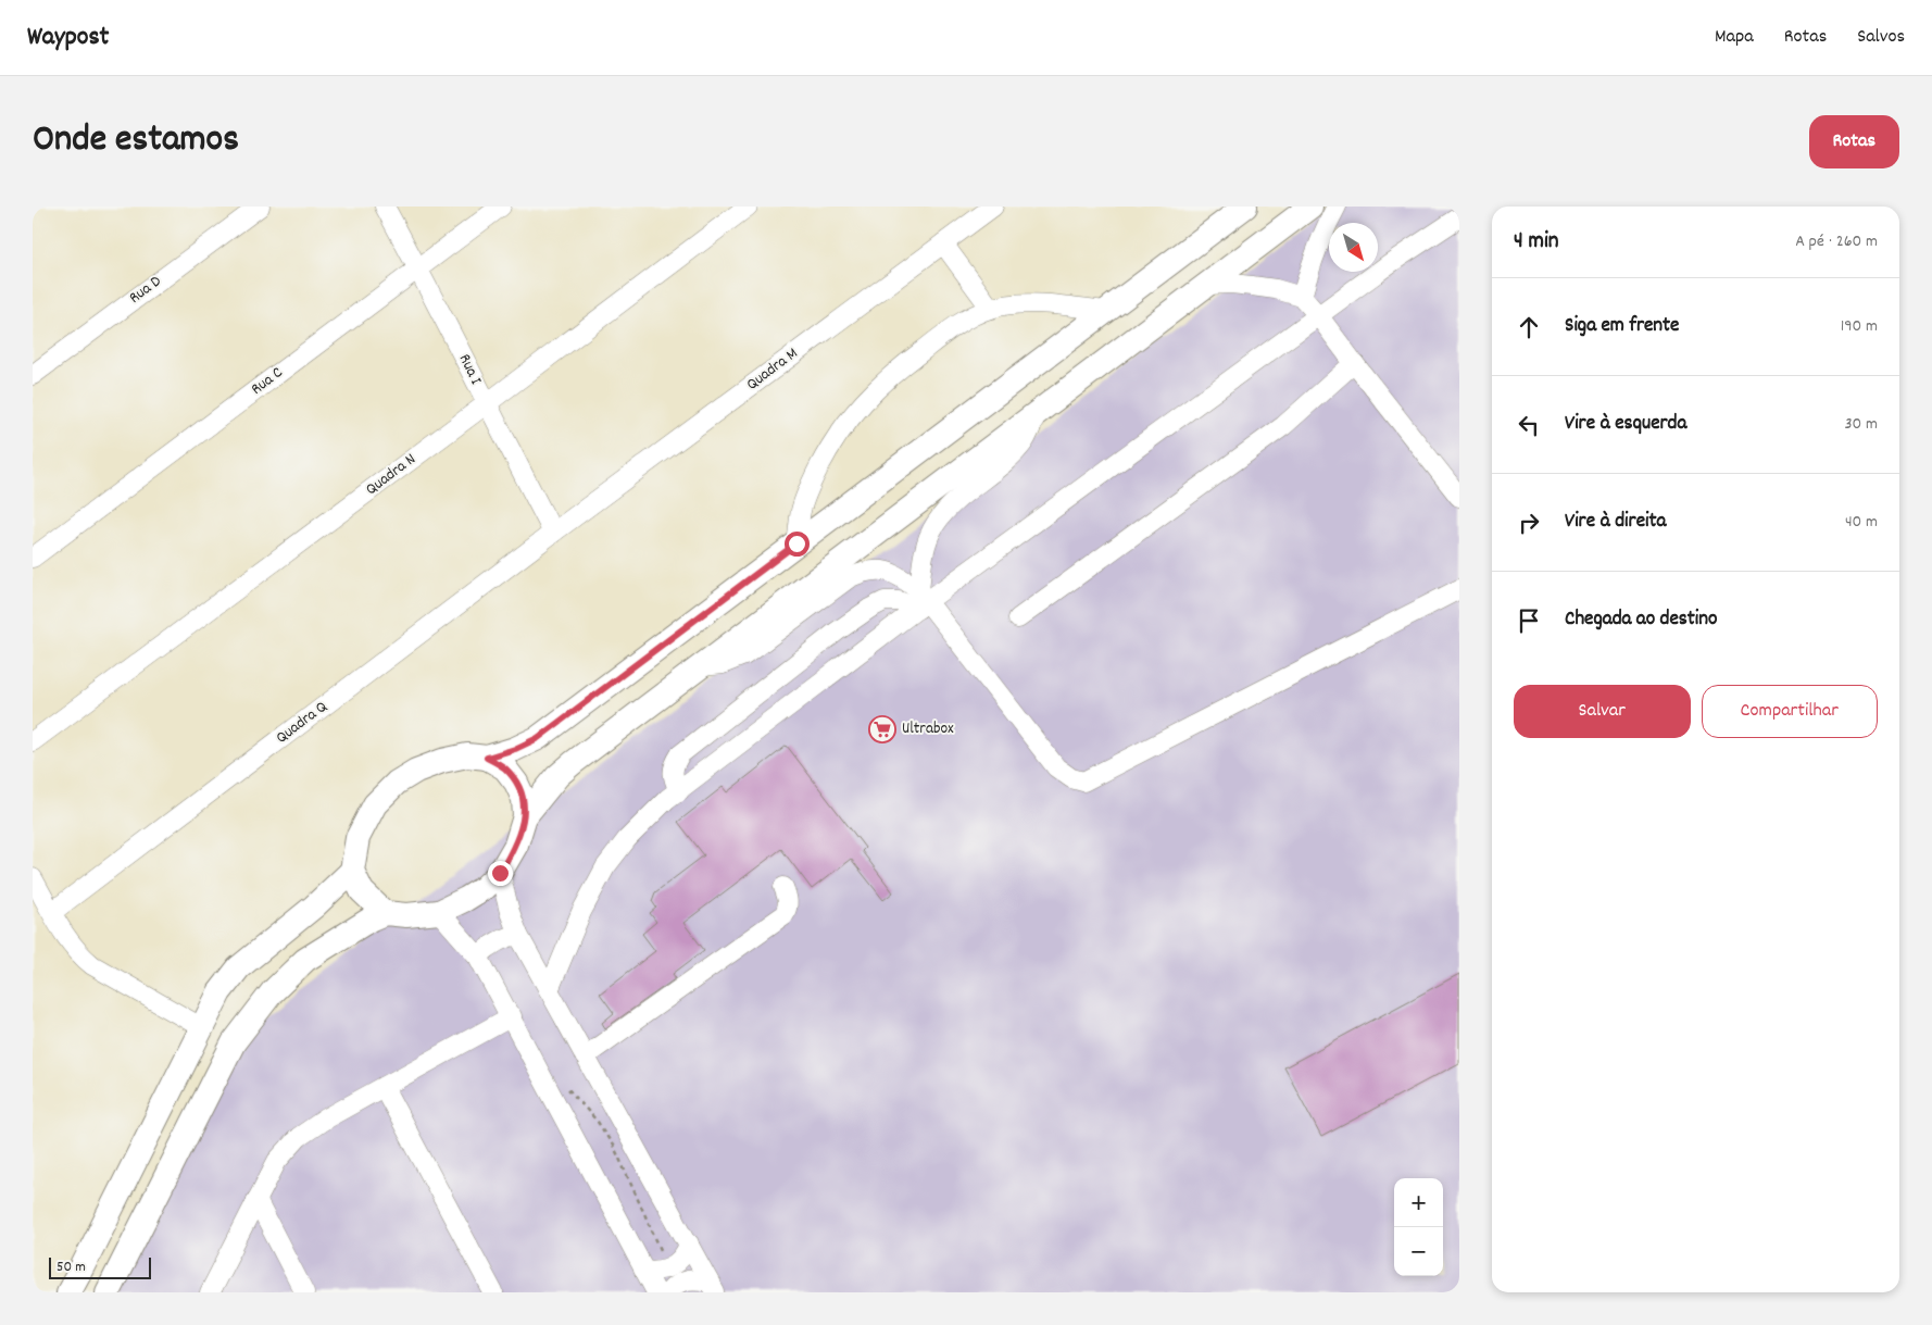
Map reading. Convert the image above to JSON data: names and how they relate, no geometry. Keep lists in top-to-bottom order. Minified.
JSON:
{"streets":{"street":["Rua D","Rua I","Quadra M","Rua C","Quadra N","Quadra Q"]},"crossings":[["Rua I","Quadra M"],["Rua I","Rua C"],["Rua I","Quadra N"],["Rua I","Quadra Q"],["Quadra M","Quadra Q"]],"places":{"supermarket":["Ultrabox"]},"scale_bar":"50 m","north":"bottom right","page":{"header":"Waypost","nav":["Mapa","Rotas","Salvos"],"title":"Onde estamos","buttons":["Rotas",["Salvar","Compartilhar"]],"heading":["4 min","A pé · 260 m"],"list":[["Siga em frente","190 m"],["Vire à esquerda","30 m"],["Vire à direita","40 m"],"Chegada ao destino"],"map_buttons":["+","−"],"scale":"50 m"}}
